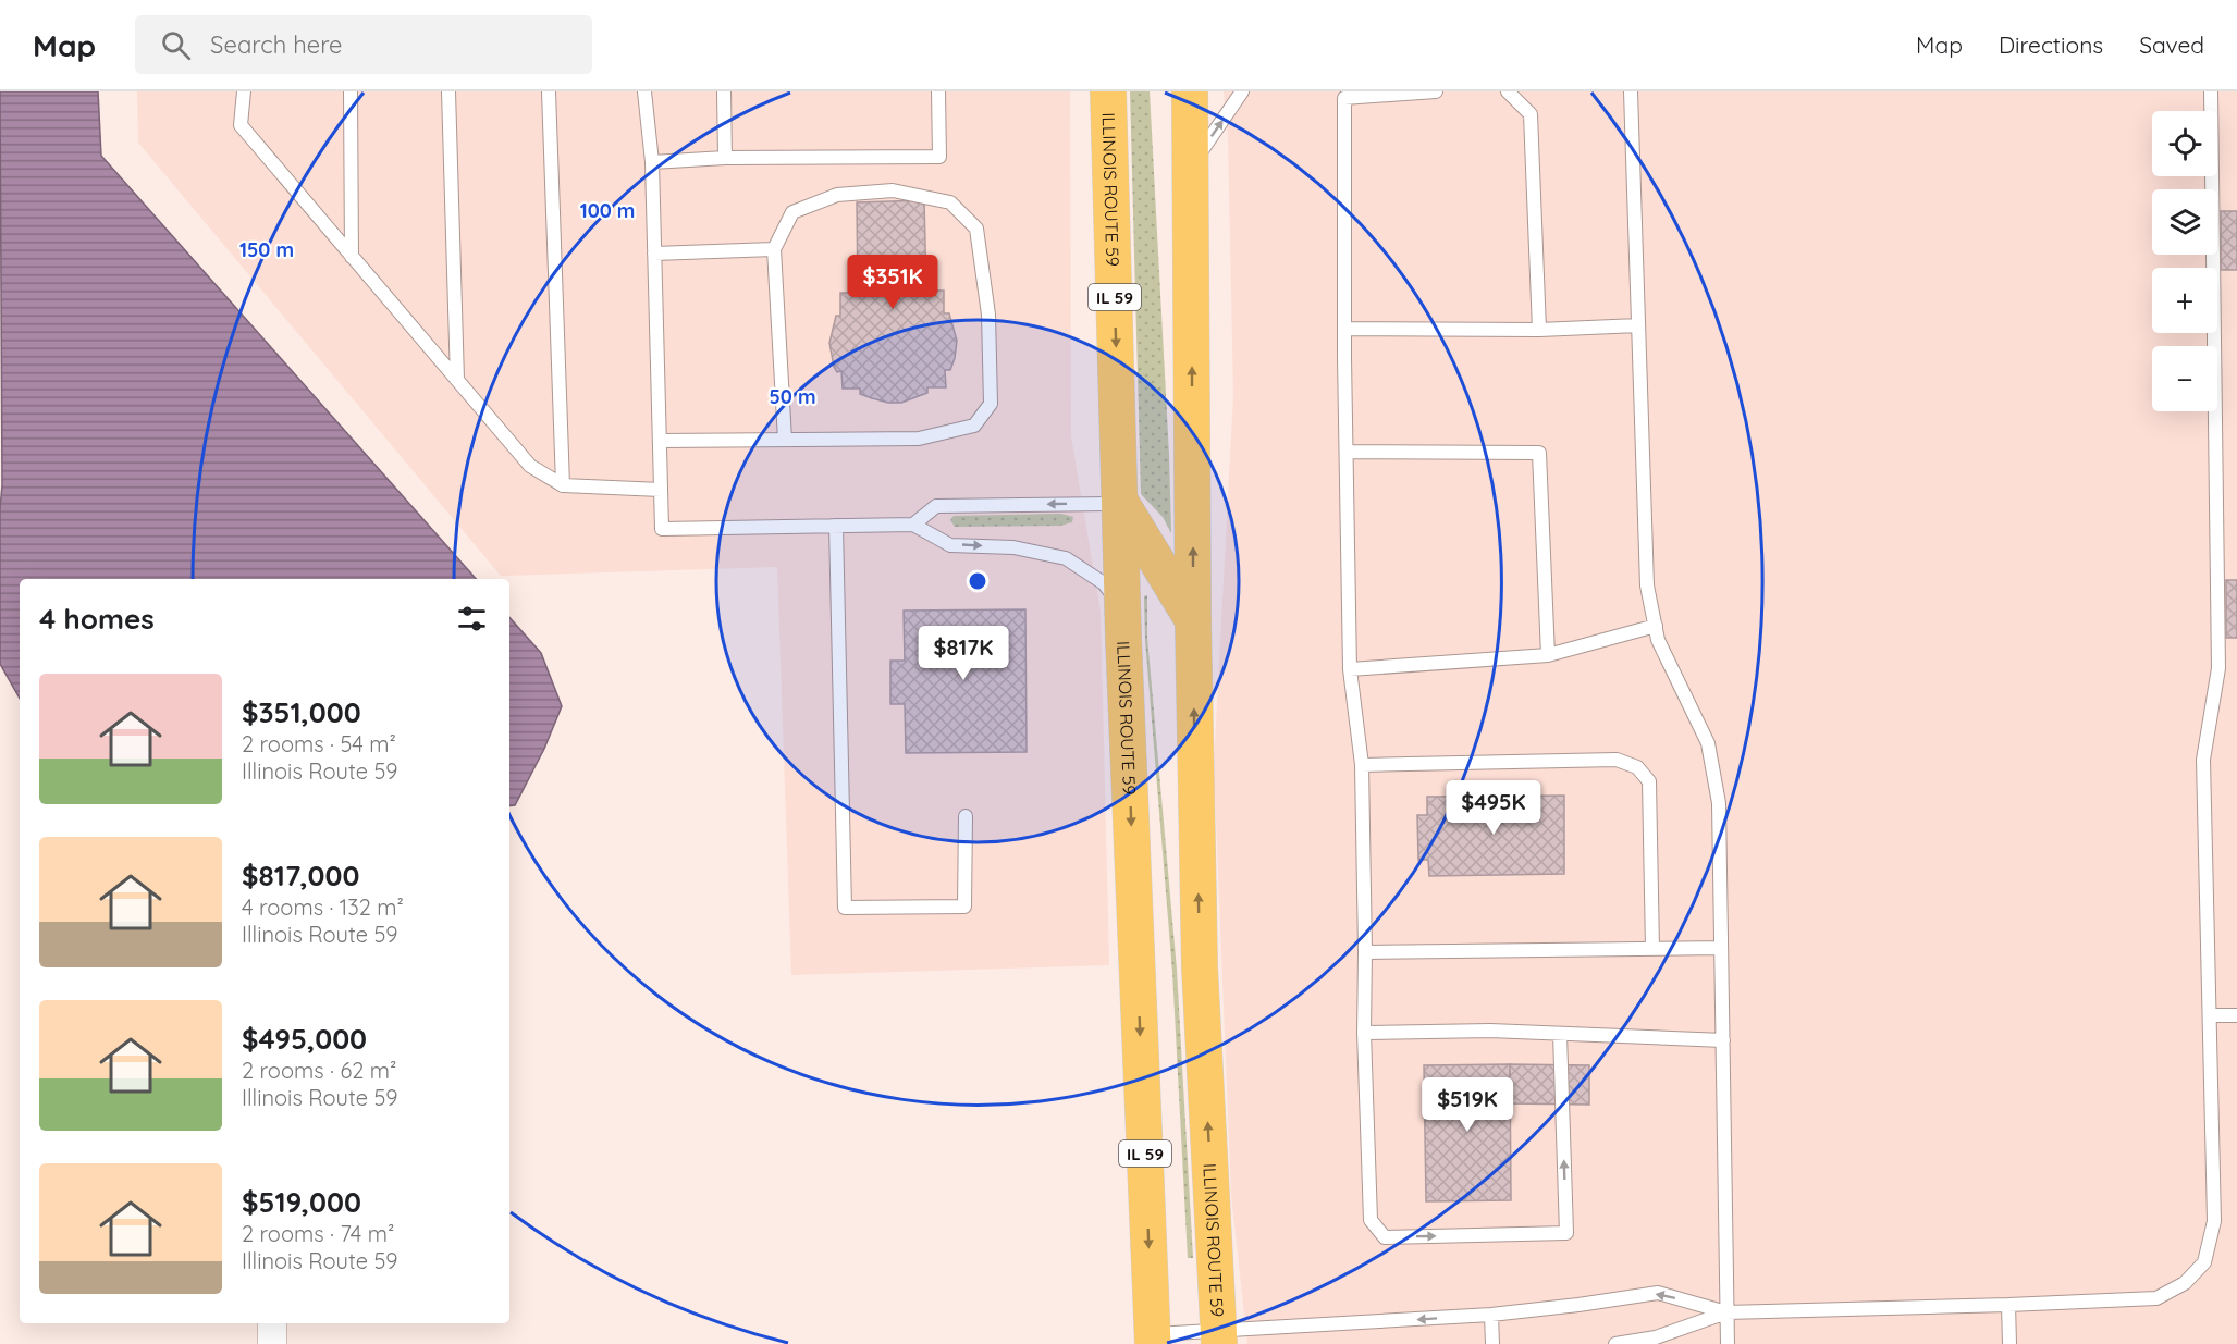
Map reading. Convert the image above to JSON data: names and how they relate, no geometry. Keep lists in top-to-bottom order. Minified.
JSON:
{"streets":{"main road":["ILLINOIS ROUTE 59","IL 59"]},"page":{"header":"Map","search":"Search here","nav":["Map","Directions","Saved"],"map_buttons":["+","−"],"price":["$351K","$817K","$495K","$519K"],"heading":"4 homes","list":[{"name":"$351,000","note":"2 rooms · 54 m² · Illinois Route 59"},{"name":"$817,000","note":"4 rooms · 132 m² · Illinois Route 59"},{"name":"$495,000","note":"2 rooms · 62 m² · Illinois Route 59"},{"name":"$519,000","note":"2 rooms · 74 m² · Illinois Route 59"}]},"rings":["100 m","150 m","50 m"]}
